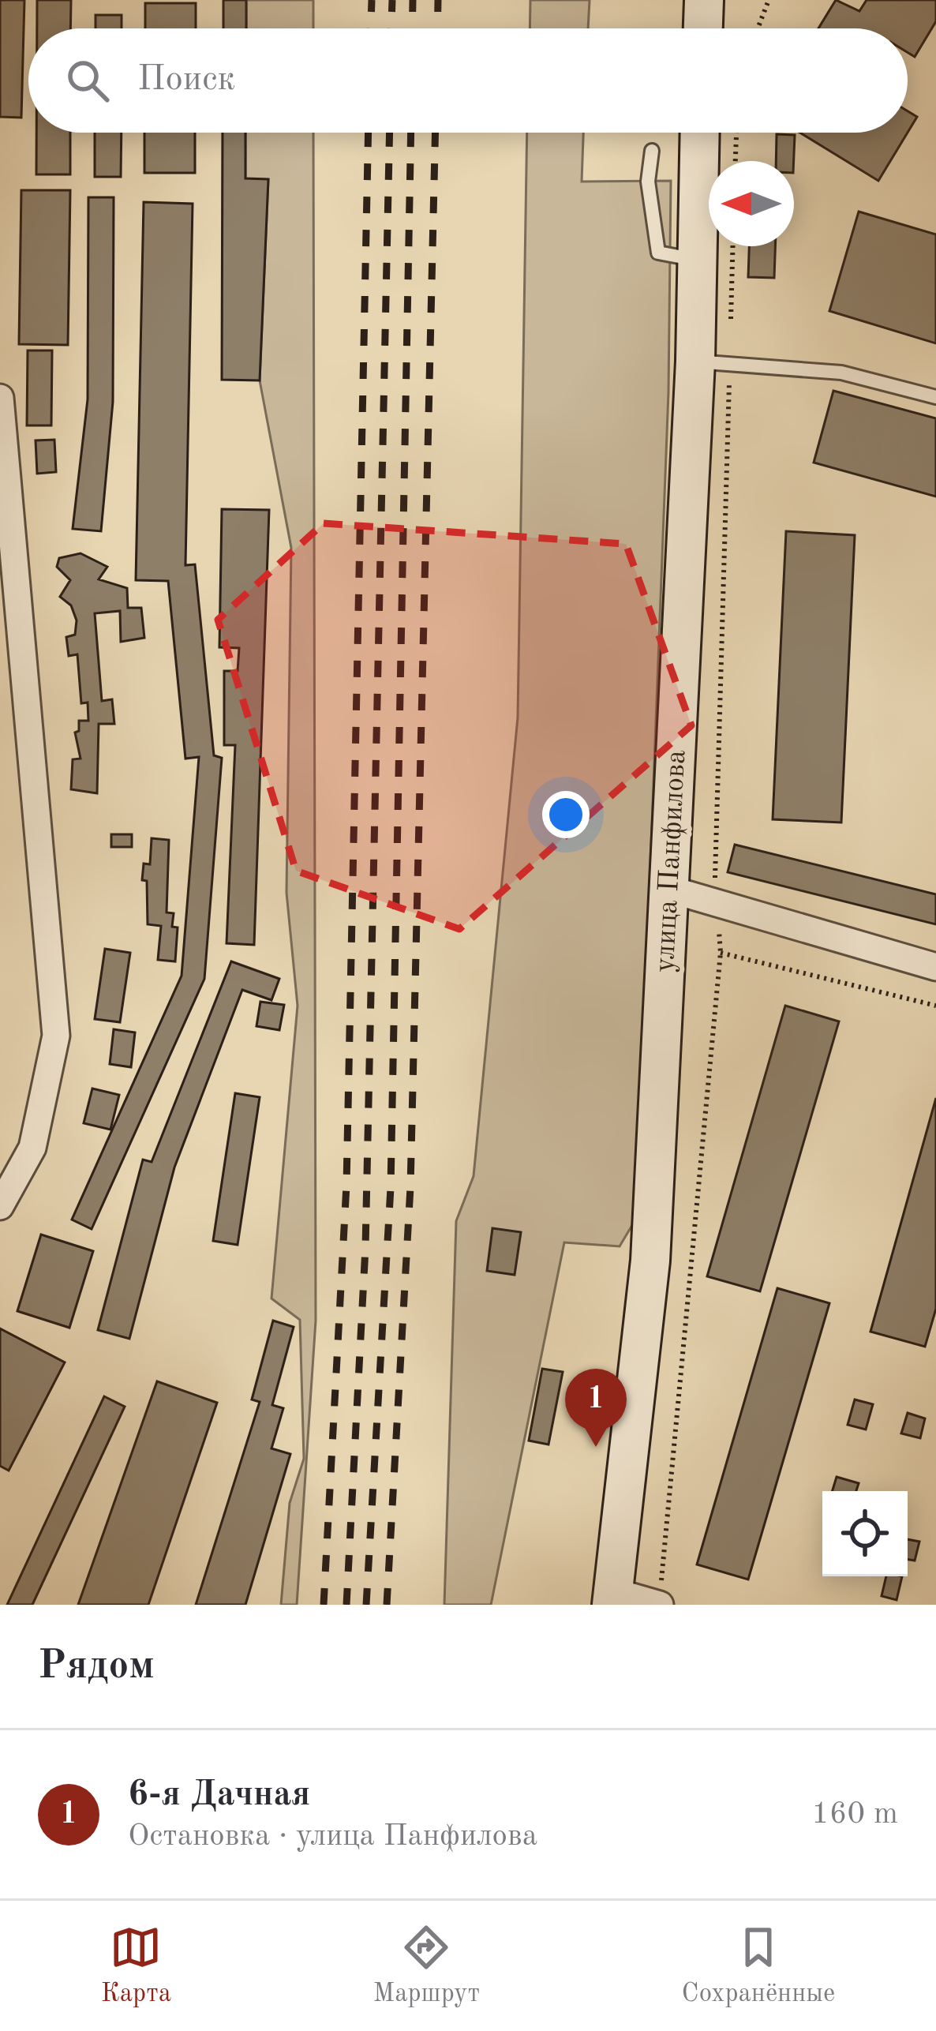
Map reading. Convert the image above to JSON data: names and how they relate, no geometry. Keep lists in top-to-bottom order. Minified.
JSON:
{"streets":{"main road":["улица Панфилова"]},"north":"left","page":{"search":"Поиск","pins":"1","heading":"Рядом","list":[{"mark":"1","name":"6-я Дачная","note":"Остановка · улица Панфилова","value":"160 m"}],"nav":["Карта","Маршрут","Сохранённые"]}}
